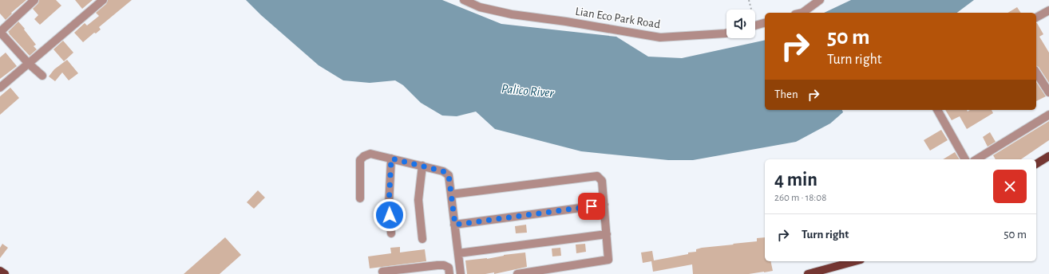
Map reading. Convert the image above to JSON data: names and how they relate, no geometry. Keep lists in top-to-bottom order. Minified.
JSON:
{"streets":{"street":["Lian Eco Park Road"]},"water":["Palico River"],"page":{"turn":["50 m","Turn right"],"then":"Then","heading":["4 min","260 m · 18:08"],"list":[{"name":"Turn right","value":"50 m"}]}}
